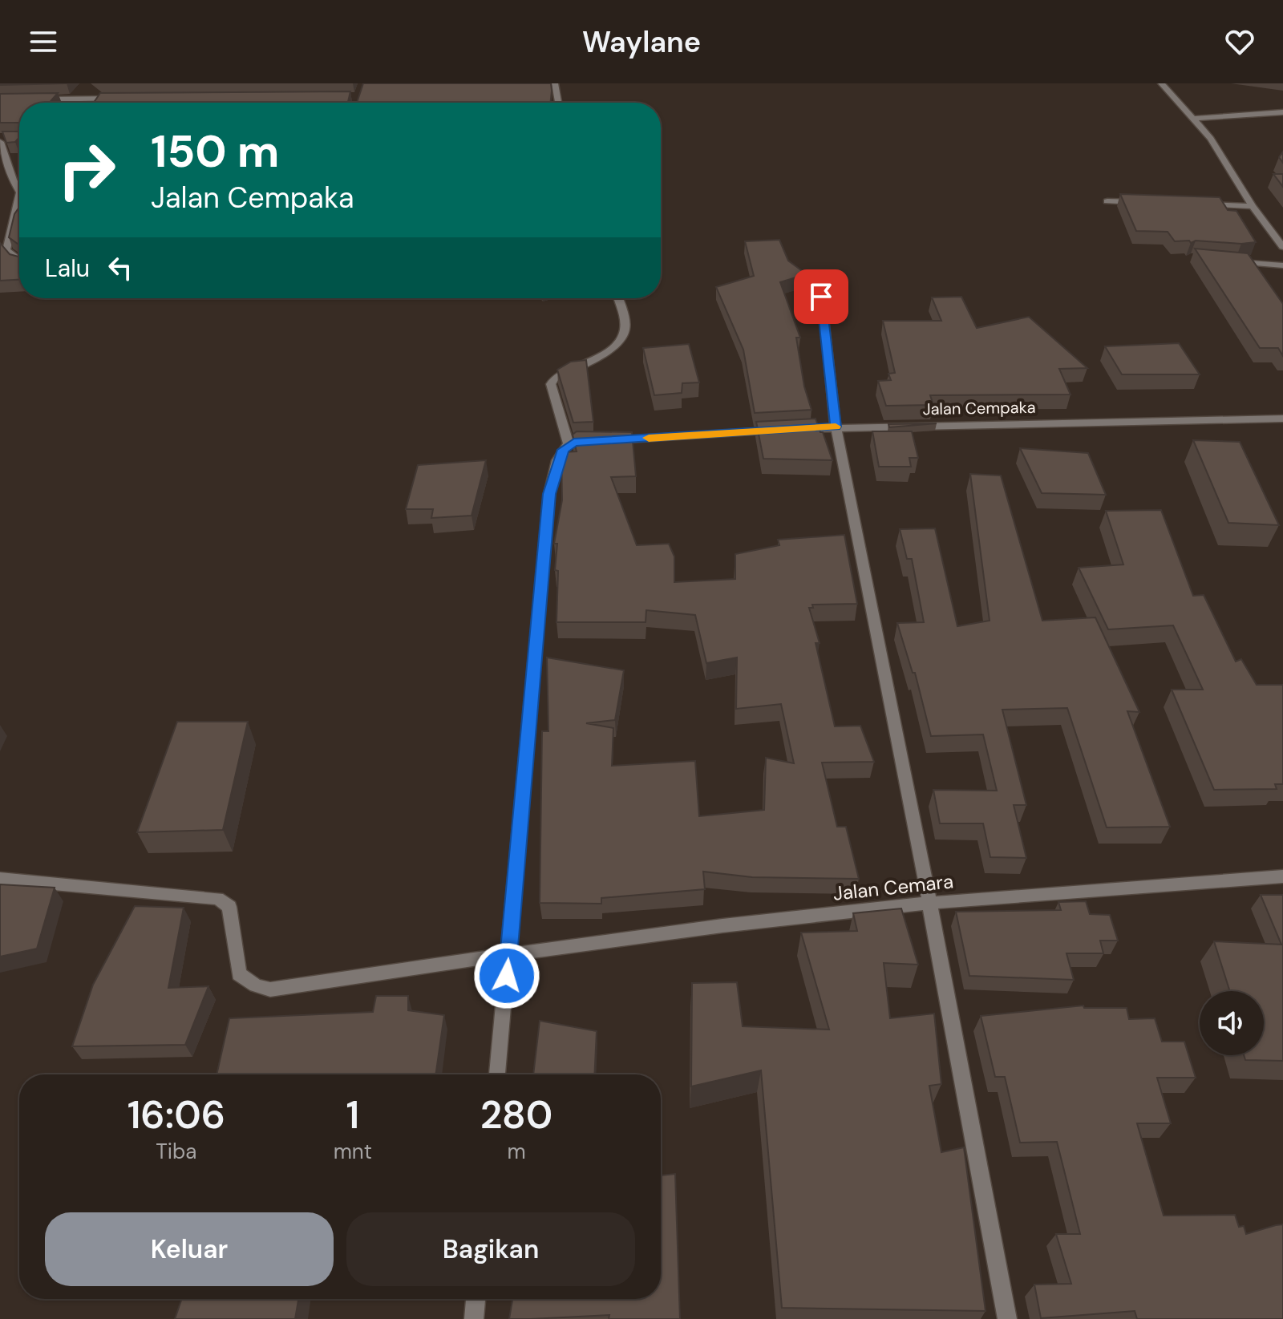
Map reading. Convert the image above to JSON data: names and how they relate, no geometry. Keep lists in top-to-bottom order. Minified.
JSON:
{"streets":{"street":["Jalan Cempaka","Jalan Cemara"]},"page":{"header":"Waylane","turn":["150 m","Jalan Cempaka"],"then":"Lalu","eta":["16:06","Tiba","1","mnt","280","m"],"buttons":["Keluar","Bagikan"]}}
